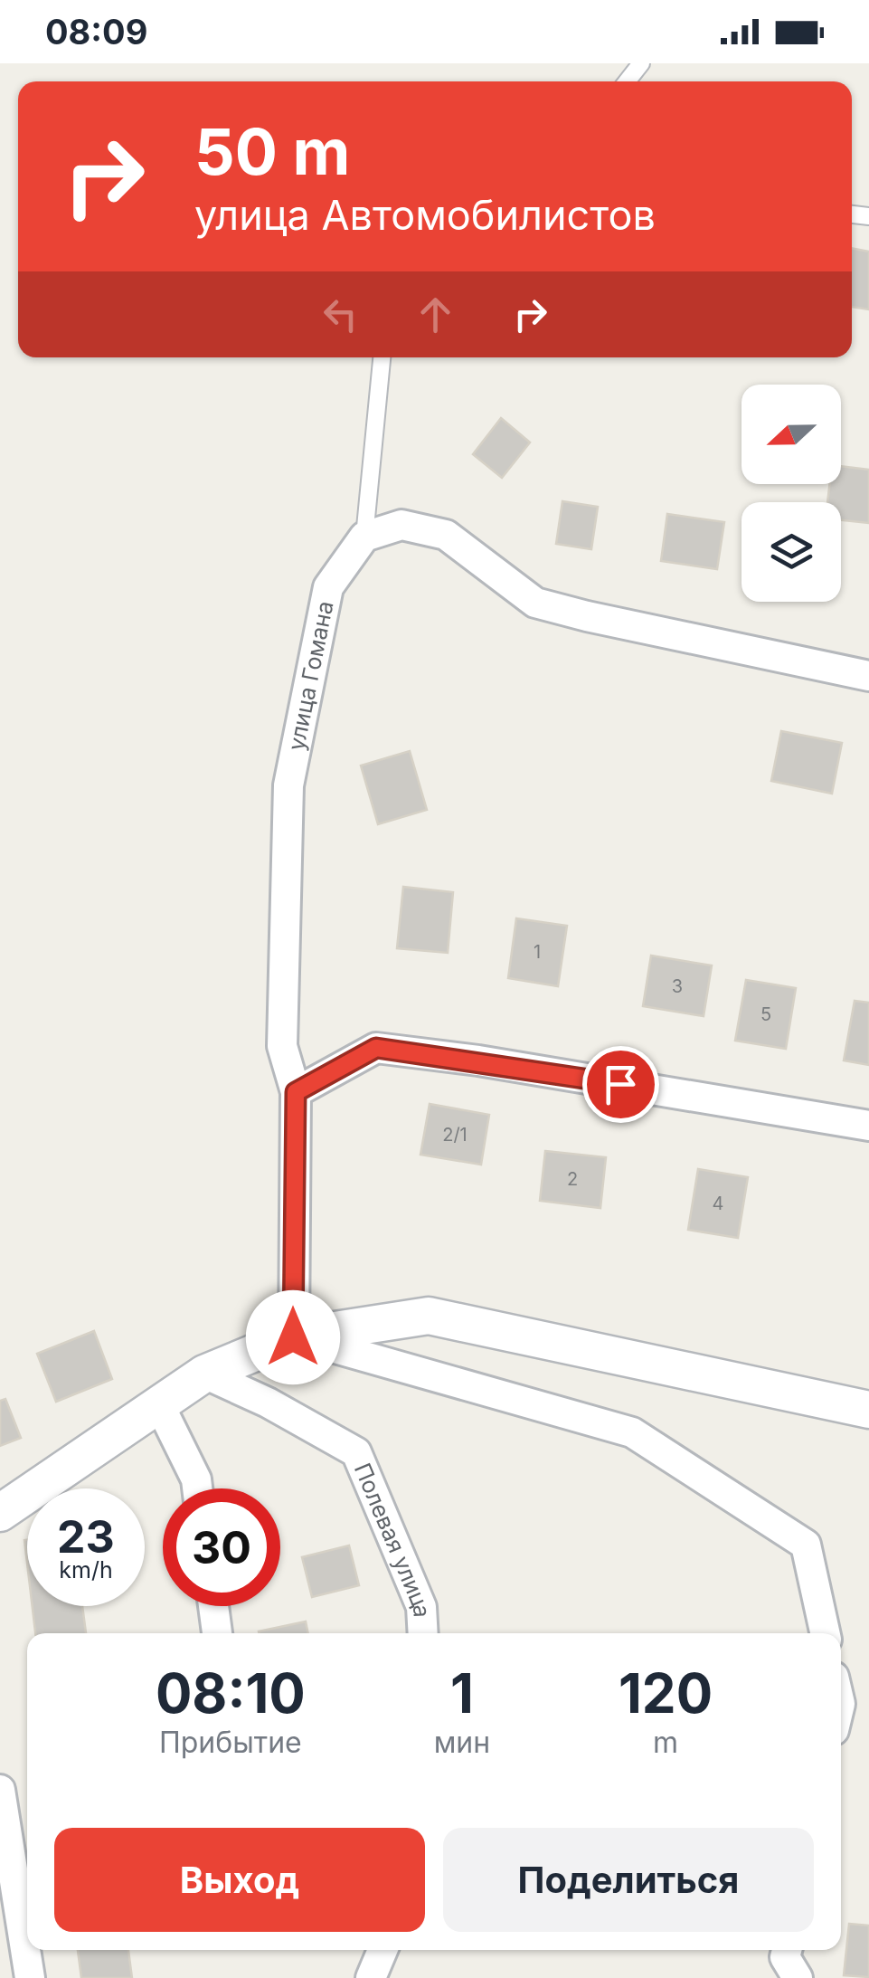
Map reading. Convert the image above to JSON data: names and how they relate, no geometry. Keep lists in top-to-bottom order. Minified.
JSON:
{"streets":{"street":["улица Гомана","Полевая улица"]},"house_numbers":["1","3","5","2/1","2","4"],"north":"left","page":{"status":"08:09","turn":["50 m","улица Автомобилистов"],"speed":"23 km/h","limit":"30","eta":["08:10","Прибытие","1","мин","120","m"],"buttons":["Выход","Поделиться"]}}
